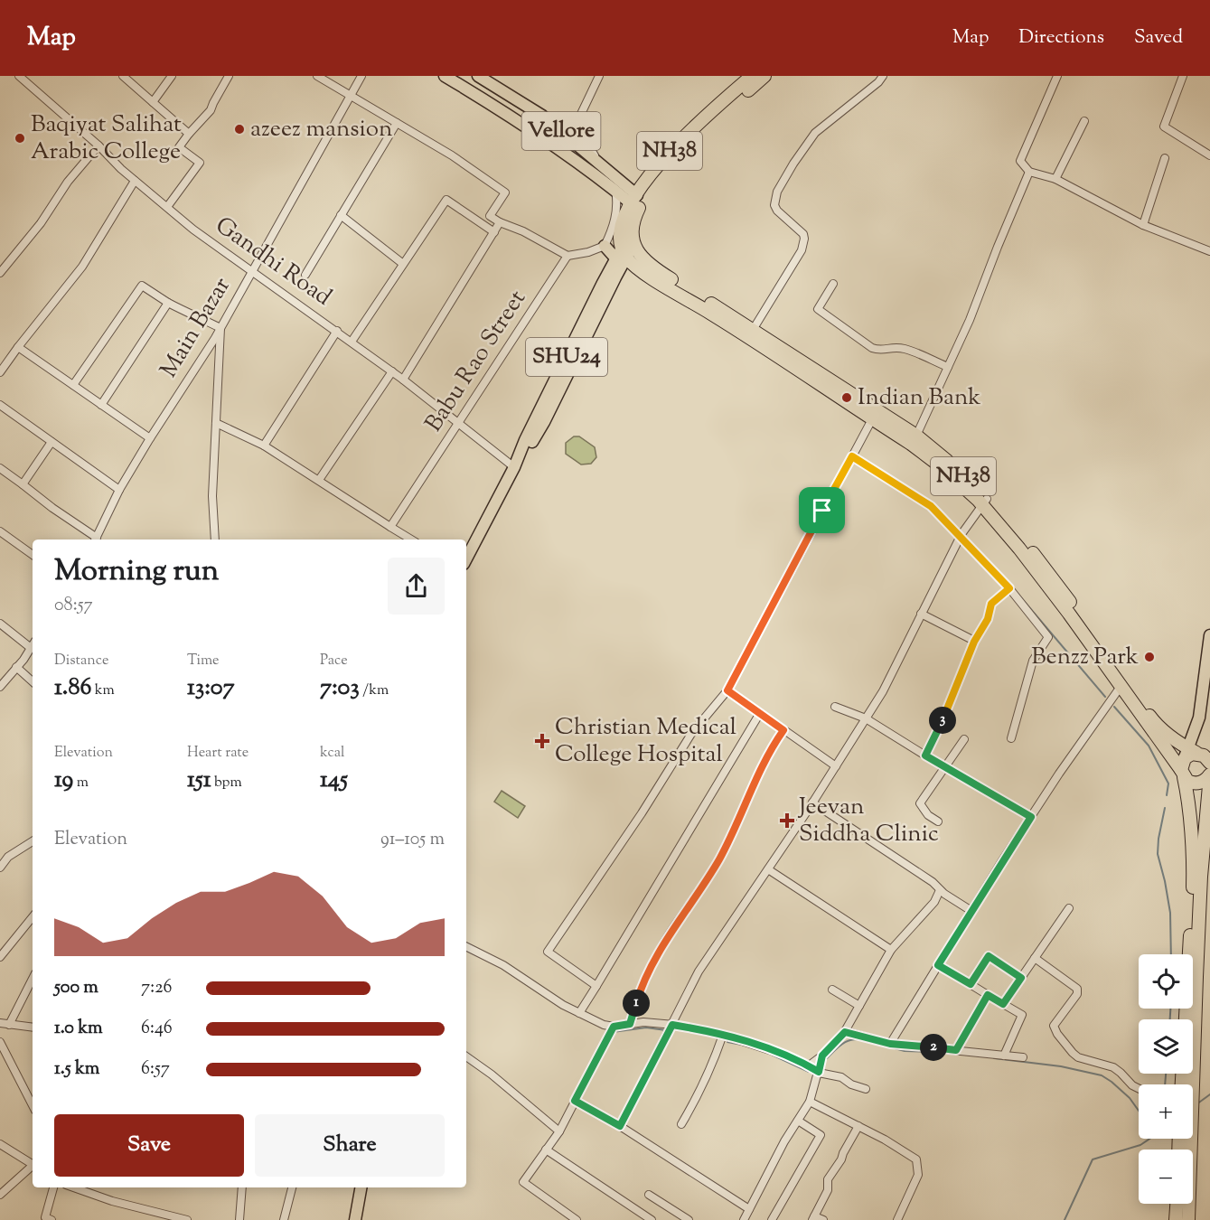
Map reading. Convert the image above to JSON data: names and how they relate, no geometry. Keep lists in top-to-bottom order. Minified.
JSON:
{"streets":{"highway":["NH38"],"main road":["Vellore","SHU24"],"street":["Gandhi Road","Main Bazar","Babu Rao Street"]},"crossings":[["Vellore","NH38"],["NH38","SHU24"],["Gandhi Road","Main Bazar"],["Gandhi Road","SHU24"],["Gandhi Road","Babu Rao Street"]],"places":{"other":["azeez mansion","Baqiyat Salihat Arabic College","Indian Bank","Benzz Park"],"health":["Christian Medical College Hospital","Jeevan Siddha Clinic"]},"page":{"header":"Map","nav":["Map","Directions","Saved"],"heading":["Morning run","08:57"],"stats":[["Distance","1.86 km"],["Time","13:07"],["Pace","7:03 /km"],["Elevation","19 m"],["Heart rate","151 bpm"],["kcal","145"]],"pins":["3","1","2"],"chart":["Elevation","91–105 m"],"map_buttons":["+","−"],"list":[{"name":"500 m","note":"7:26"},{"name":"1.0 km","note":"6:46"},{"name":"1.5 km","note":"6:57"}],"buttons":["Save","Share"]}}
